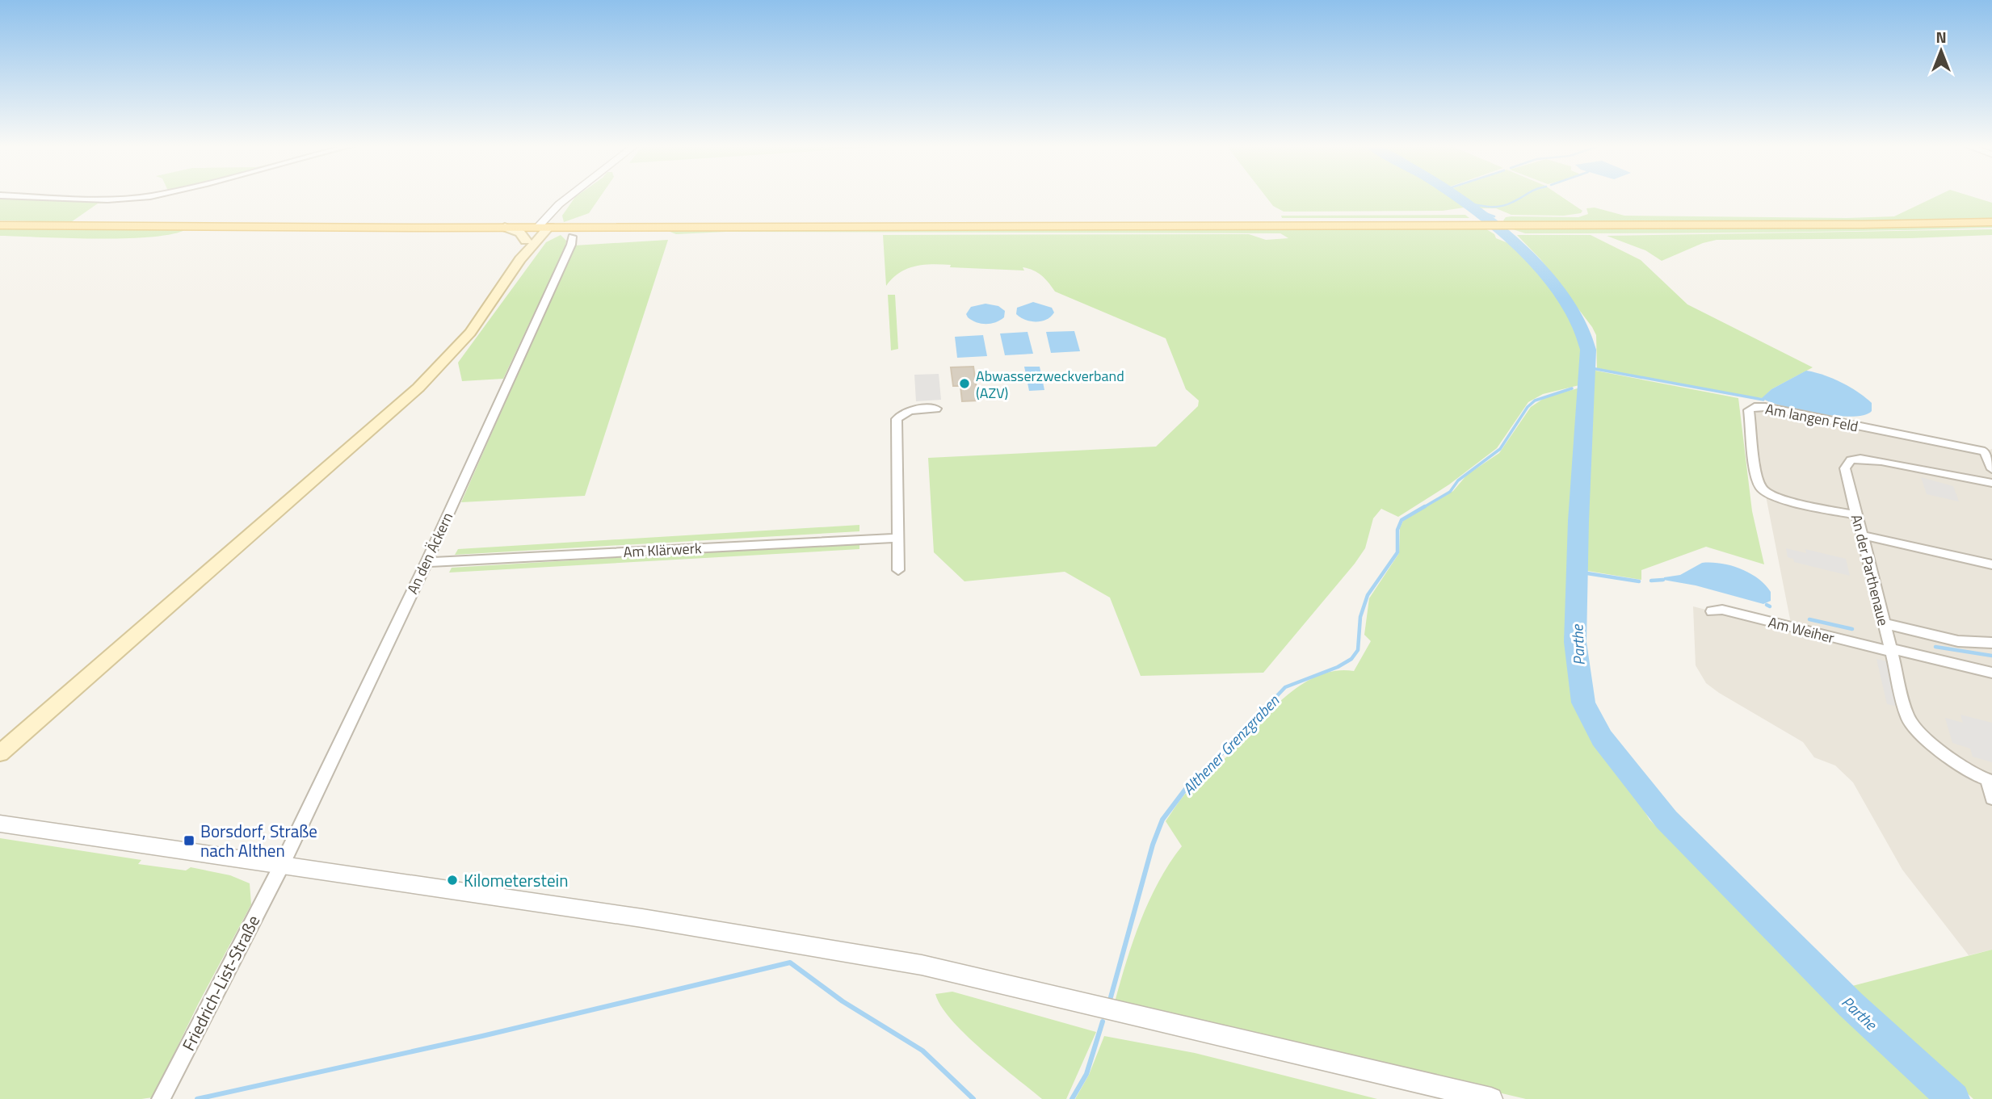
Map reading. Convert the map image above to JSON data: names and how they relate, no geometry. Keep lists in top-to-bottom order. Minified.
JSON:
{"streets":{"street":["Am langen Feld","Am Klärwerk","An den Äckern","An der Parthenaue","Am Weiher","Friedrich-List-Straße"]},"crossings":[["Am langen Feld","An der Parthenaue"],["Am Klärwerk","An den Äckern"],["An den Äckern","Friedrich-List-Straße"],["An der Parthenaue","Am Weiher"]],"water":["Parthe","Althener Grenzgraben"],"places":{"other":["Abwasserzweckverband (AZV)","Kilometerstein"],"transit":["Borsdorf, Straße nach Althen"]},"north":"top"}
